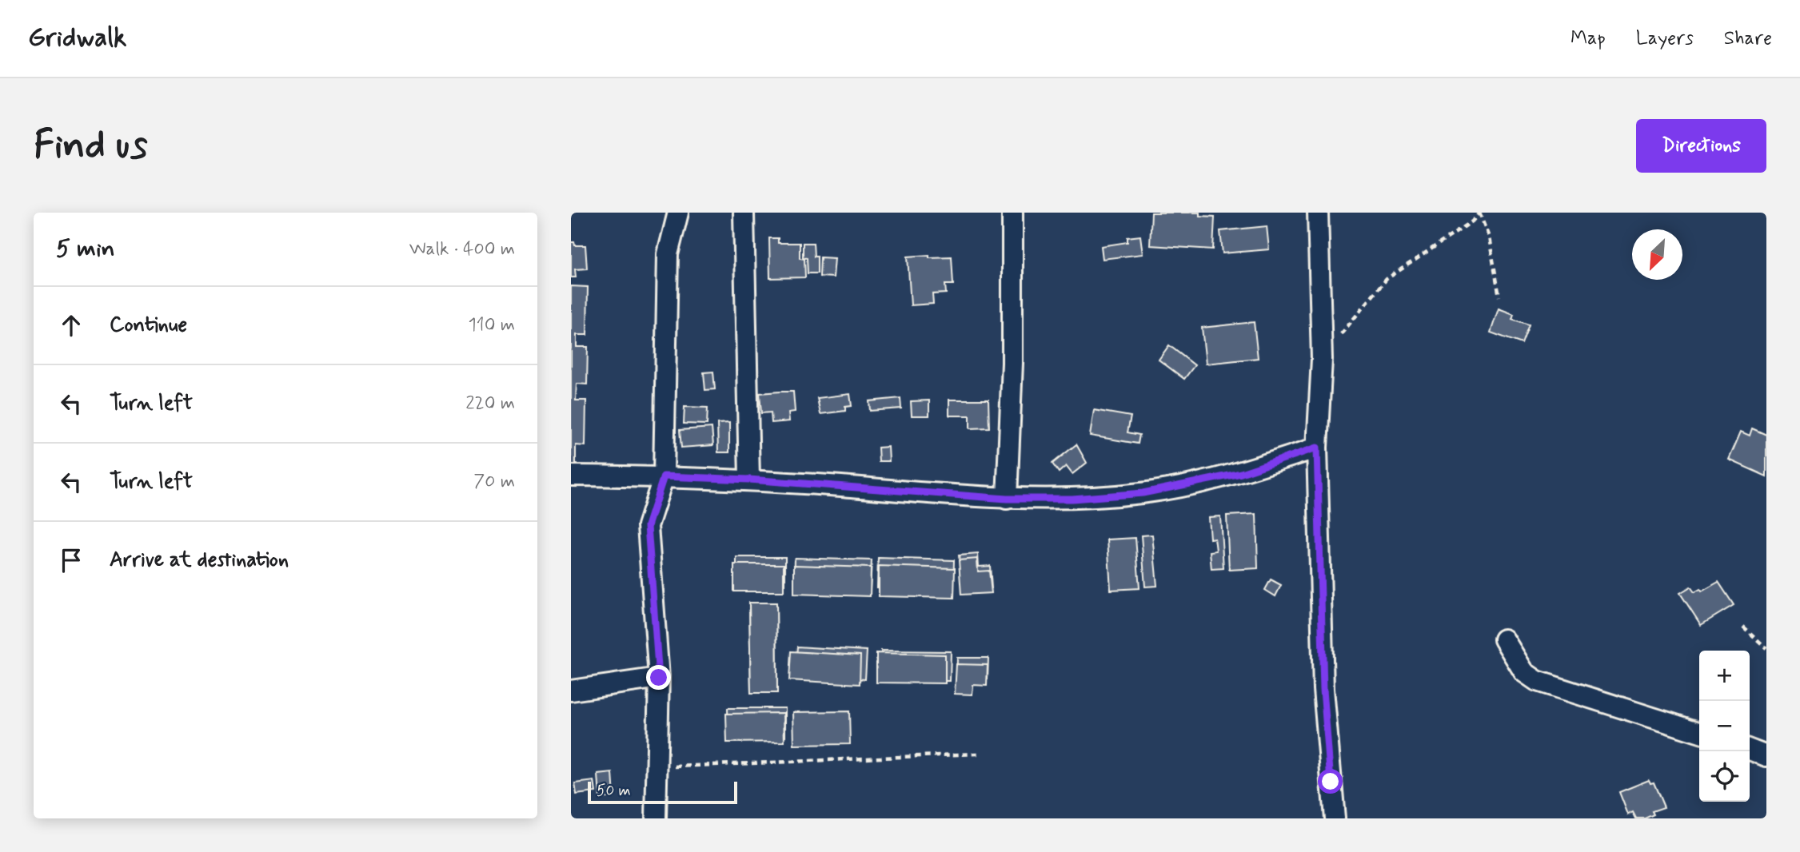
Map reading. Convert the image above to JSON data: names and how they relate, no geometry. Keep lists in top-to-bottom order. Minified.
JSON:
{"scale_bar":"50 m","north":"bottom left","page":{"header":"Gridwalk","nav":["Map","Layers","Share"],"buttons":"Directions","title":"Find us","heading":["5 min","Walk · 400 m"],"list":[["Continue","110 m"],["Turn left","220 m"],["Turn left","70 m"],"Arrive at destination"],"map_buttons":["+","−"],"scale":"50 m"}}
